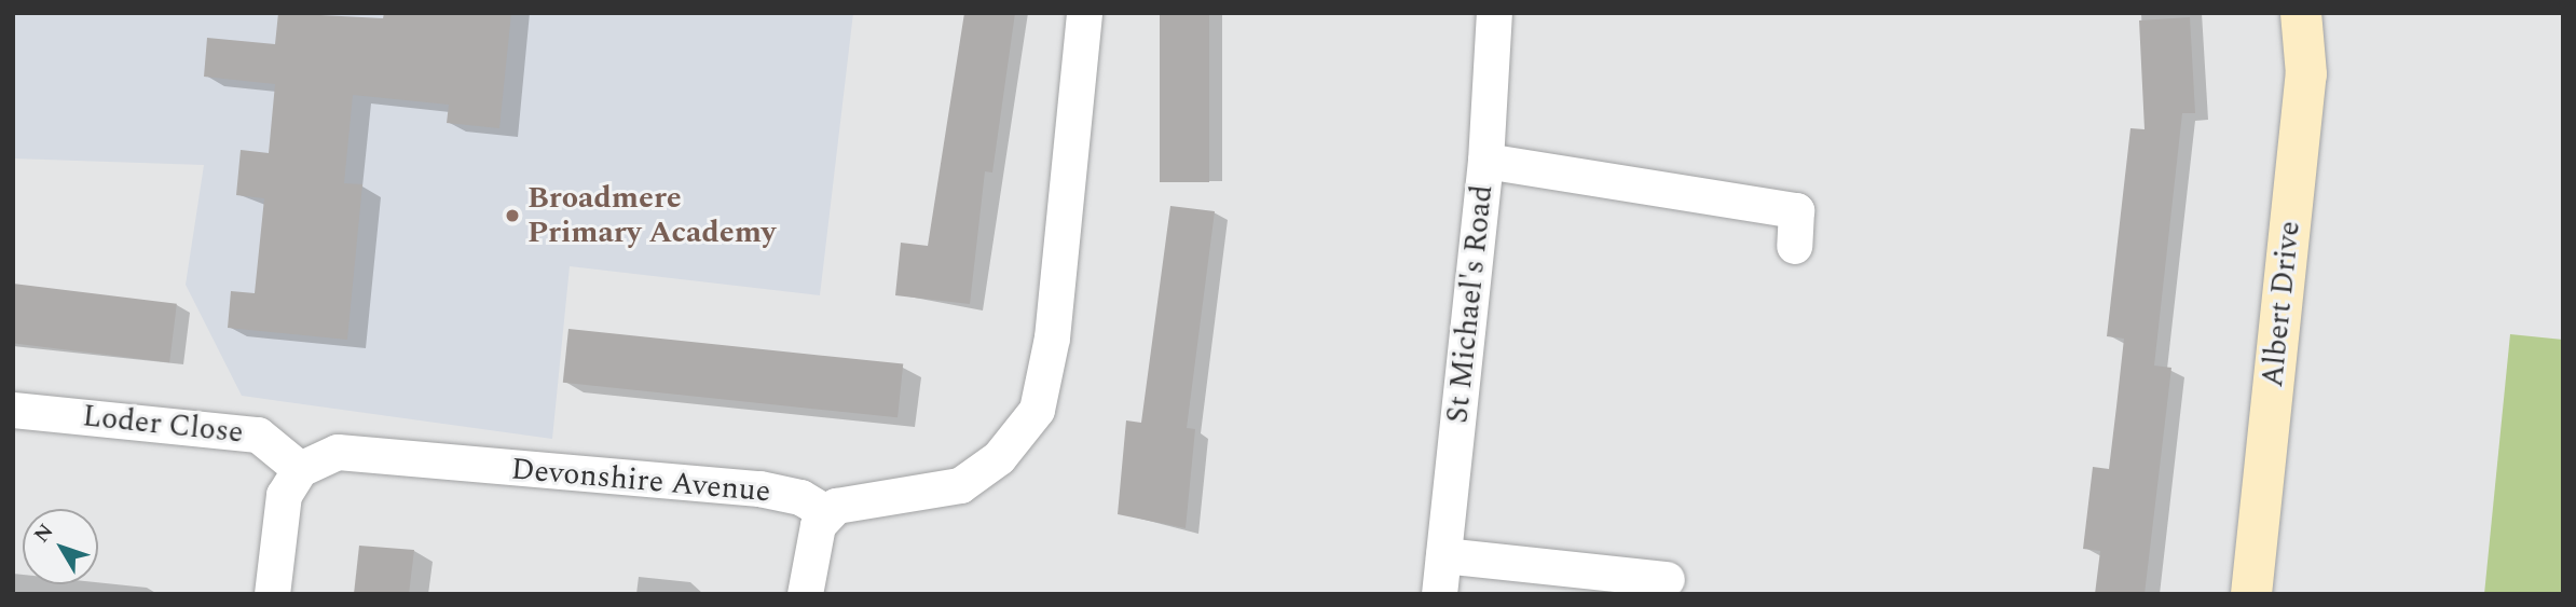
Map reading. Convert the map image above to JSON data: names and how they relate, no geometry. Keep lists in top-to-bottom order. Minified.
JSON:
{"streets":{"street":["St Michael's Road","Albert Drive","Loder Close","Devonshire Avenue"]},"crossings":[["Loder Close","Devonshire Avenue"]],"places":["Broadmere Primary Academy"],"north":"top left"}
